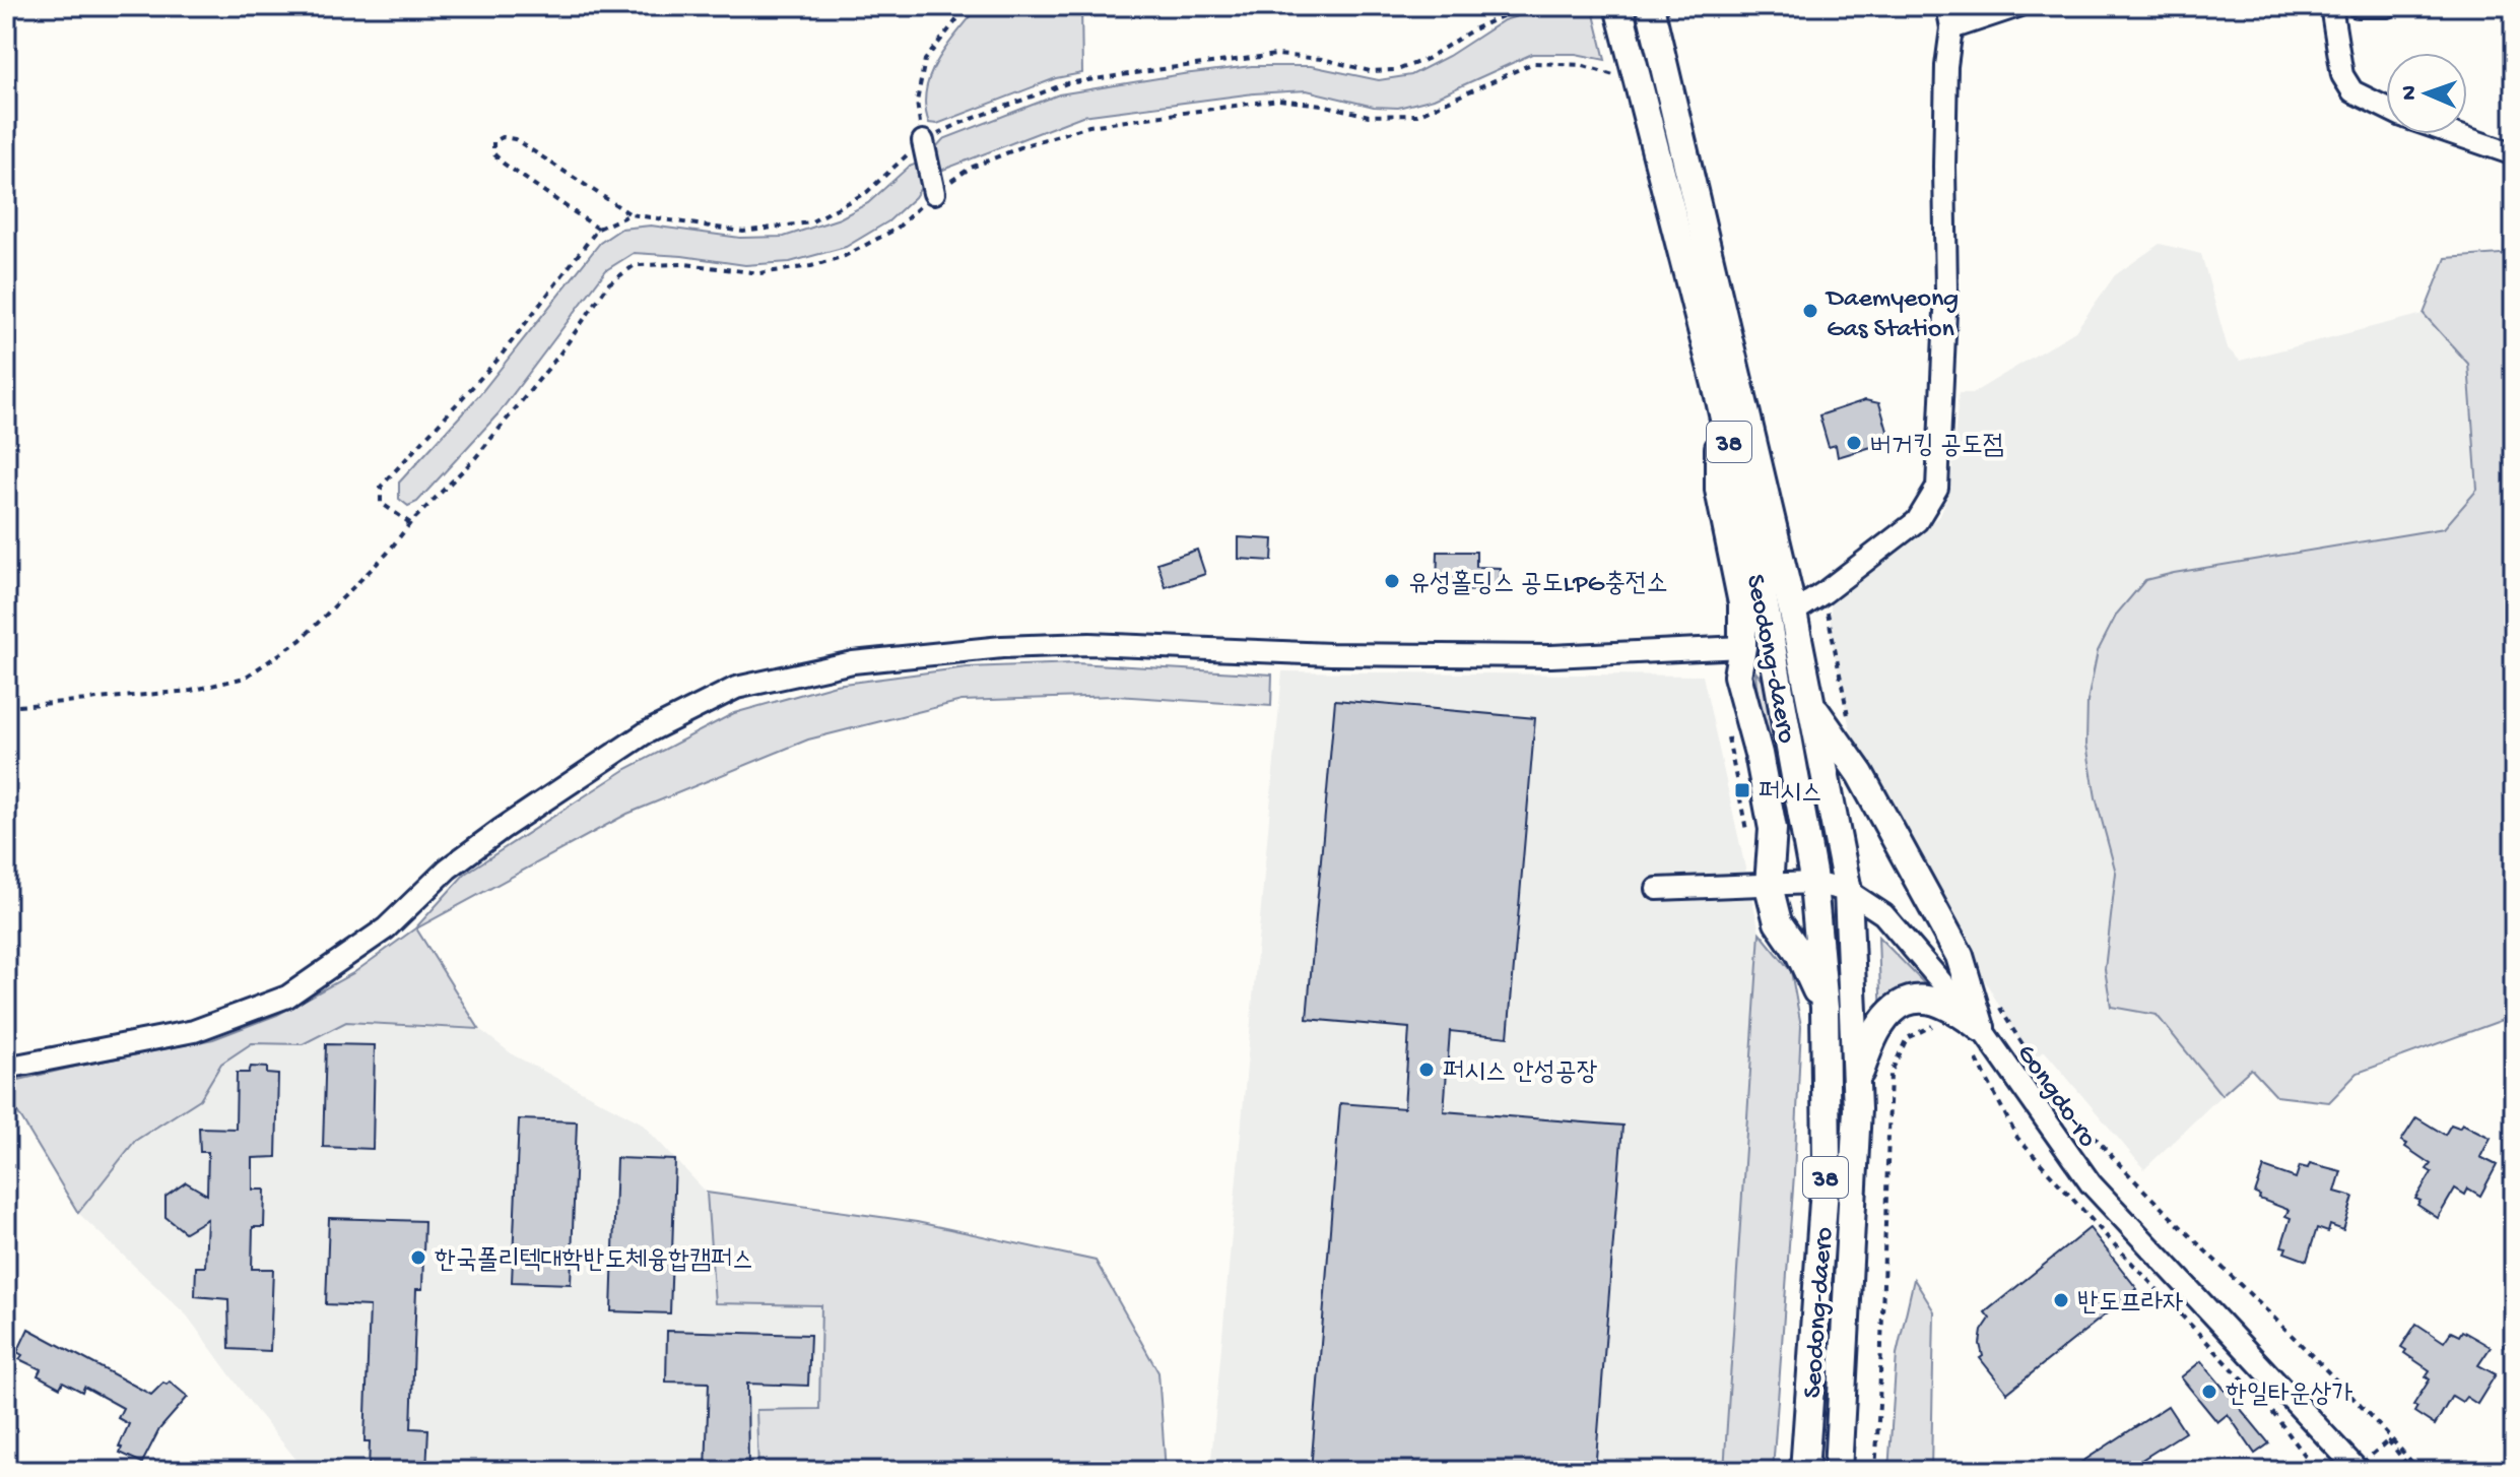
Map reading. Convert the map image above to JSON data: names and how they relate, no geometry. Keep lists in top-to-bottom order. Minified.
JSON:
{"streets":{"main road":["38","Seodong-daero"],"street":["Gongdo-ro"]},"crossings":[["Seodong-daero","Gongdo-ro"]],"places":{"other":["Daemyeong Gas Station","버거킹 공도점","유성홀딩스 공도LPG충전소","퍼시스 안성공장","한국폴리텍대학반도체융합캠퍼스","반도프라자","한일타운상가"],"transit":["퍼시스"]},"north":"left"}
